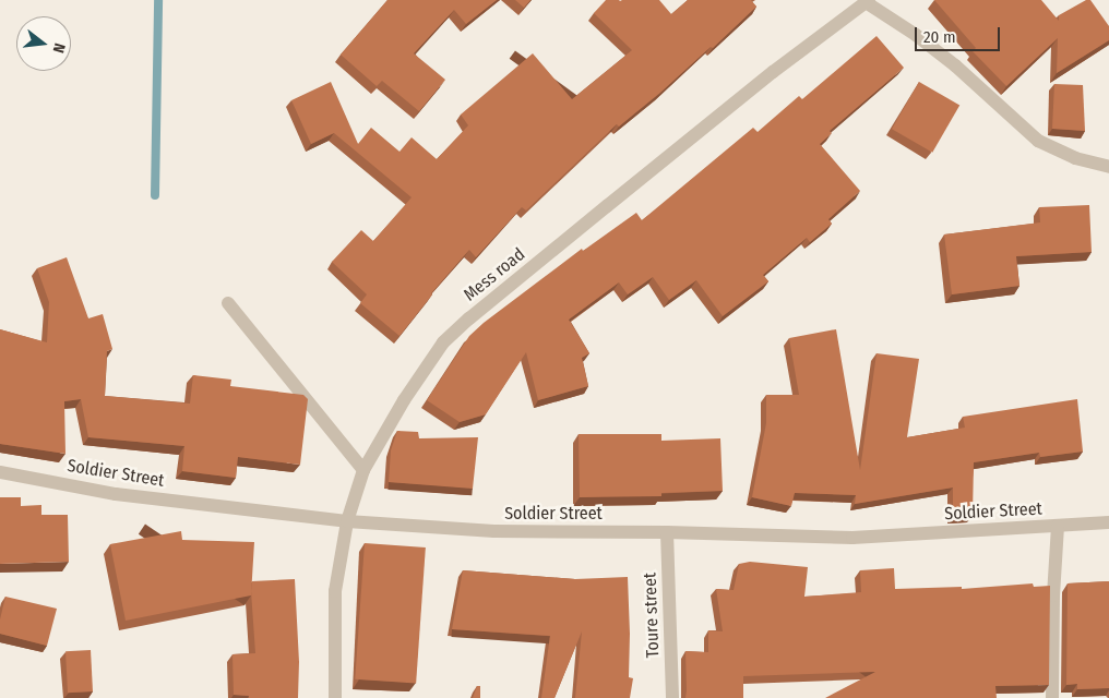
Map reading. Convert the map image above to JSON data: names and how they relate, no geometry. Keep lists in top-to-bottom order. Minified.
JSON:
{"streets":{"street":["Mess road","Soldier Street","Toure street"]},"crossings":[["Mess road","Soldier Street"],["Soldier Street","Toure street"]],"scale_bar":"20 m","north":"right"}
